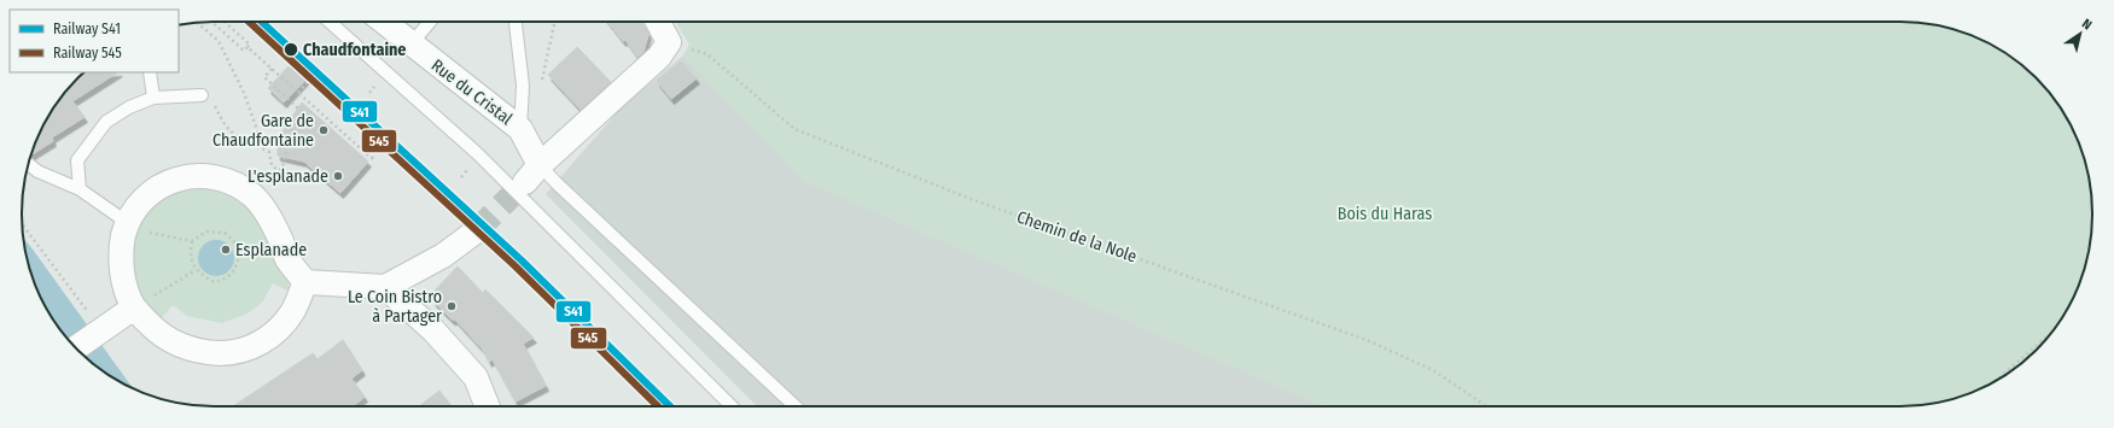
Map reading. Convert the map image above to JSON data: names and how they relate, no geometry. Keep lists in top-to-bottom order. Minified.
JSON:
{"streets":{"street":["Rue du Cristal"],"path":["Chemin de la Nole"]},"parks":["Bois du Haras"],"places":["Chaudfontaine","Gare de Chaudfontaine","L'esplanade","Esplanade","Le Coin Bistro à Partager"],"lines":["rail line S41","rail line 545"],"legend":["Railway S41","Railway 545"],"north":"top right"}
